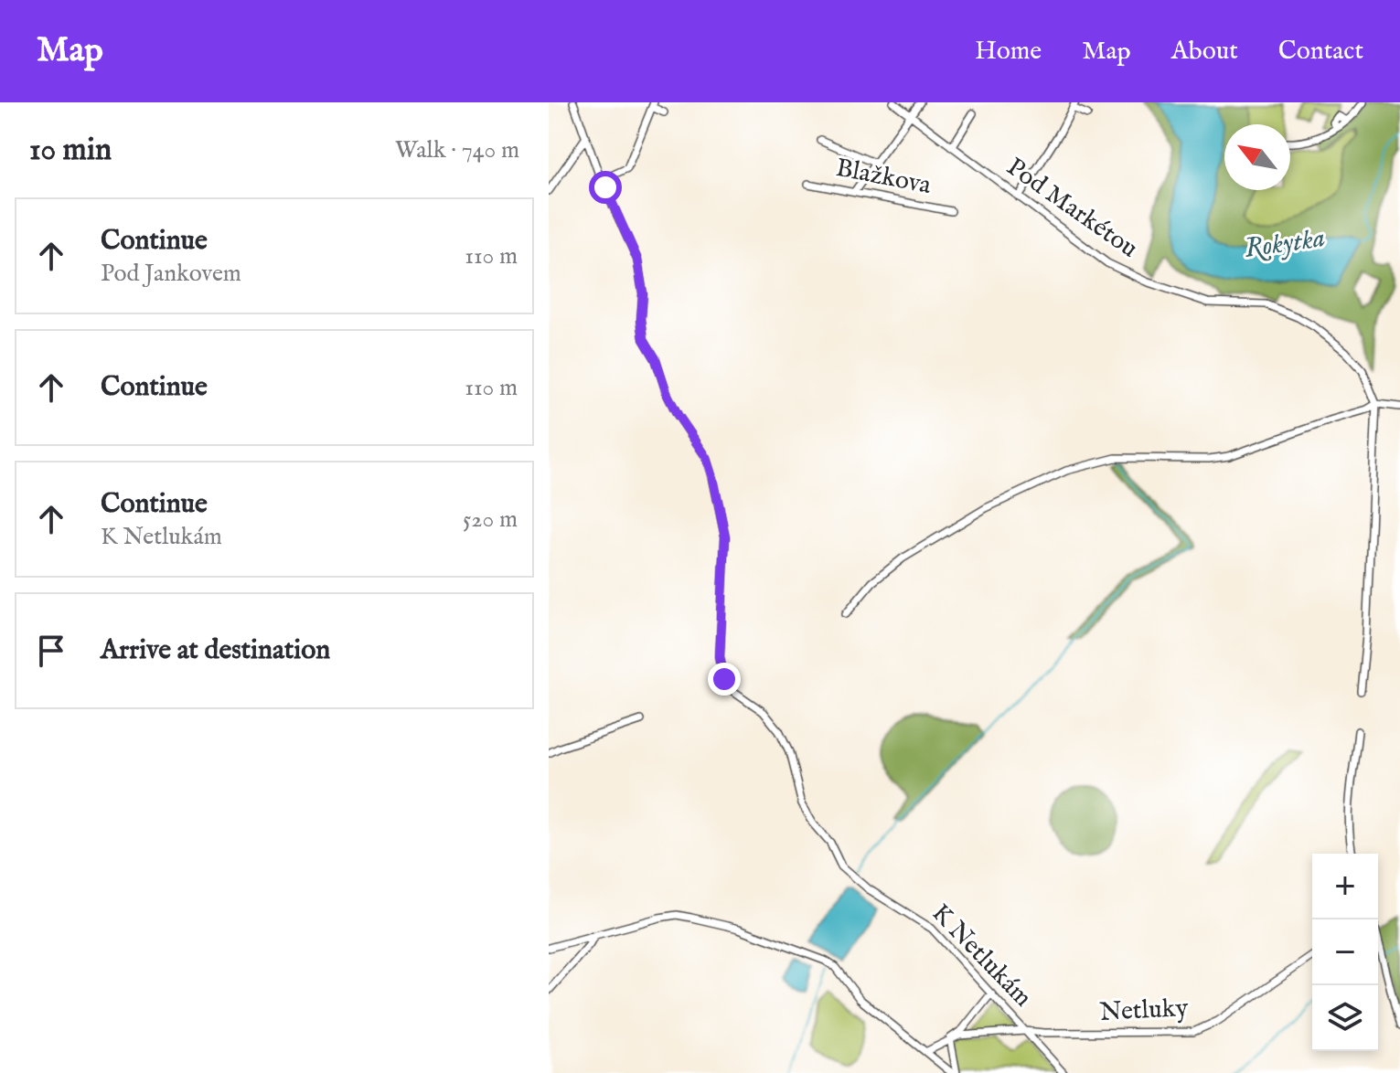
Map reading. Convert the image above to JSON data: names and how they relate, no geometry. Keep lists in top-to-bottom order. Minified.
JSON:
{"streets":{"street":["Blažkova","Pod Markétou","K Netlukám","Netluky"]},"crossings":[["K Netlukám","Netluky"]],"water":["Rokytka"],"north":"top left","page":{"header":"Map","nav":["Home","Map","About","Contact"],"heading":["10 min","Walk · 740 m"],"list":[["Continue","Pod Jankovem","110 m"],["Continue","110 m"],["Continue","K Netlukám","520 m"],"Arrive at destination"],"map_buttons":["+","−"]}}
